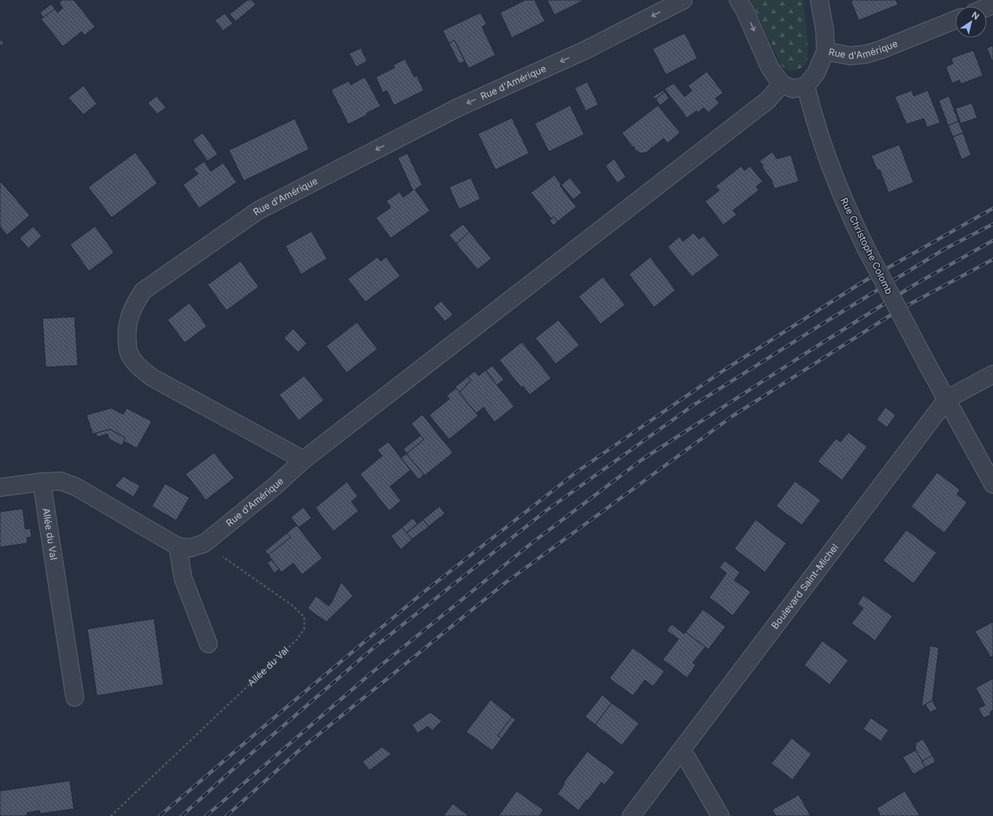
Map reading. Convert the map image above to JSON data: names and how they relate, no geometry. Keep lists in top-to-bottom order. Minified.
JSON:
{"streets":{"street":["Rue d'Amérique","Rue Christophe Colomb","Allée du Val","Boulevard Saint-Michel"]},"crossings":[["Rue d'Amérique","Rue Christophe Colomb"],["Rue d'Amérique","Allée du Val"],["Rue Christophe Colomb","Boulevard Saint-Michel"]],"north":"top right"}
